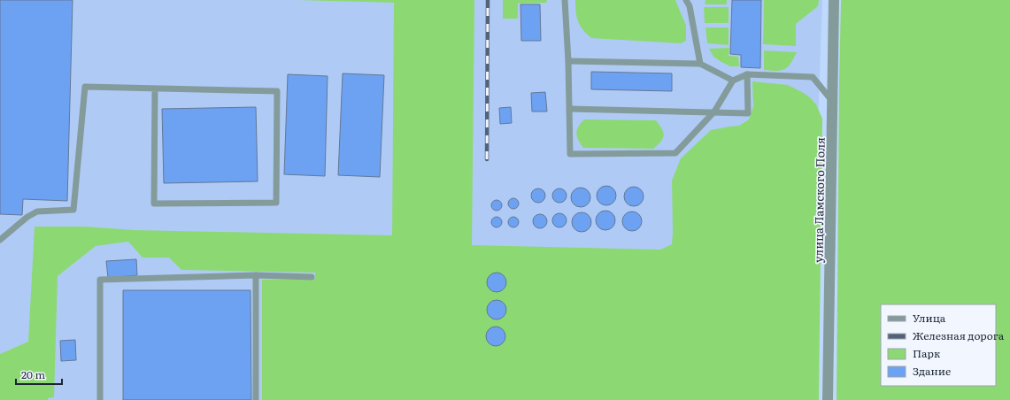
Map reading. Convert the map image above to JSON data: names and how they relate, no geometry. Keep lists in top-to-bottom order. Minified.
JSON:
{"streets":{"street":["улица Ламского Поля"]},"legend":["Улица","Железная дорога","Парк","Здание"],"scale_bar":"20 m"}
